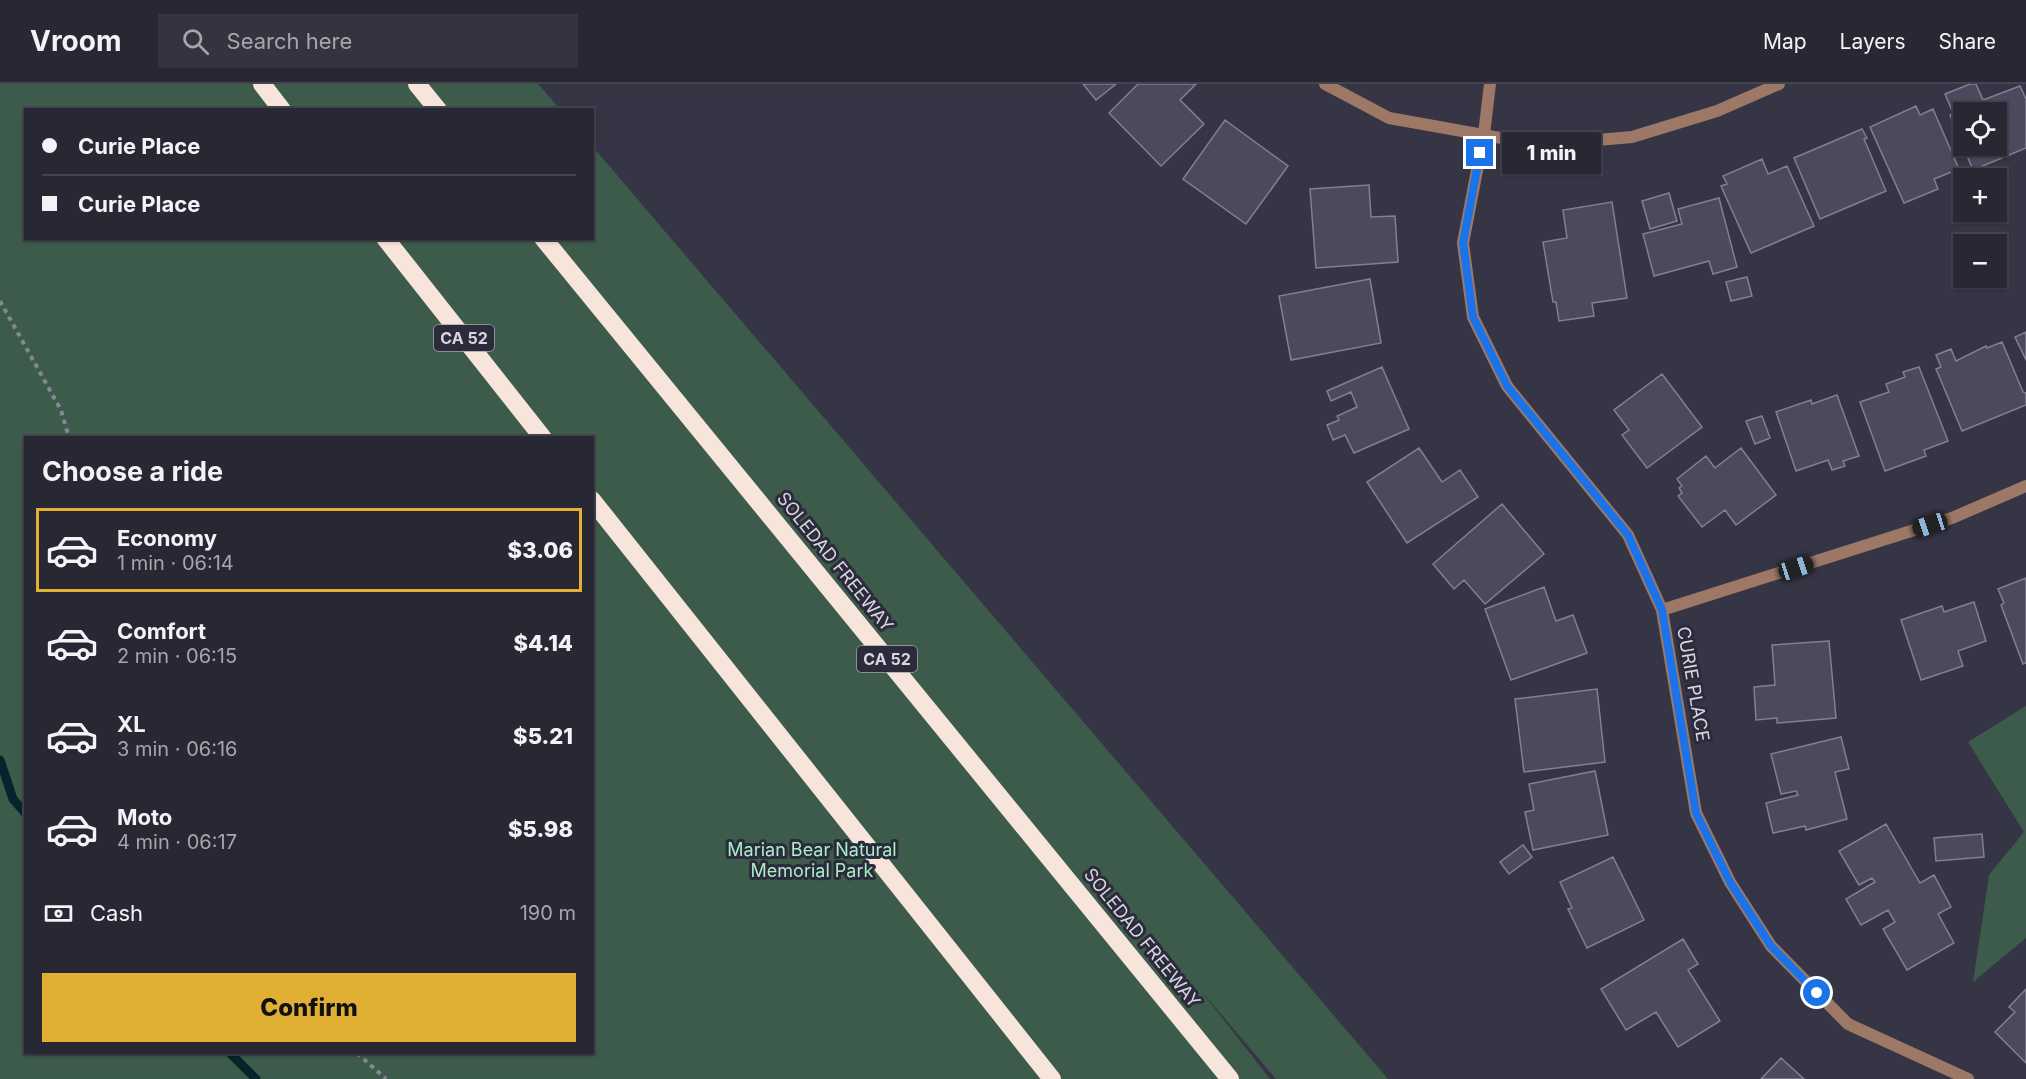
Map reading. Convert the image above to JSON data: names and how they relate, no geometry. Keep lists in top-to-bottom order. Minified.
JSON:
{"streets":{"highway":["CA 52","SOLEDAD FREEWAY"],"street":["CURIE PLACE"]},"parks":["Marian Bear Natural Memorial Park"],"page":{"header":"Vroom","search":"Search here","nav":["Map","Layers","Share"],"map_buttons":["+","−"],"banner":["Curie Place","Curie Place"],"bubble":"1 min","heading":"Choose a ride","list":[{"name":"Economy","note":"1 min · 06:14","value":"$3.06"},{"name":"Comfort","note":"2 min · 06:15","value":"$4.14"},{"name":"XL","note":"3 min · 06:16","value":"$5.21"},{"name":"Moto","note":"4 min · 06:17","value":"$5.98"}],"pay":["Cash","190 m"],"buttons":"Confirm"}}
